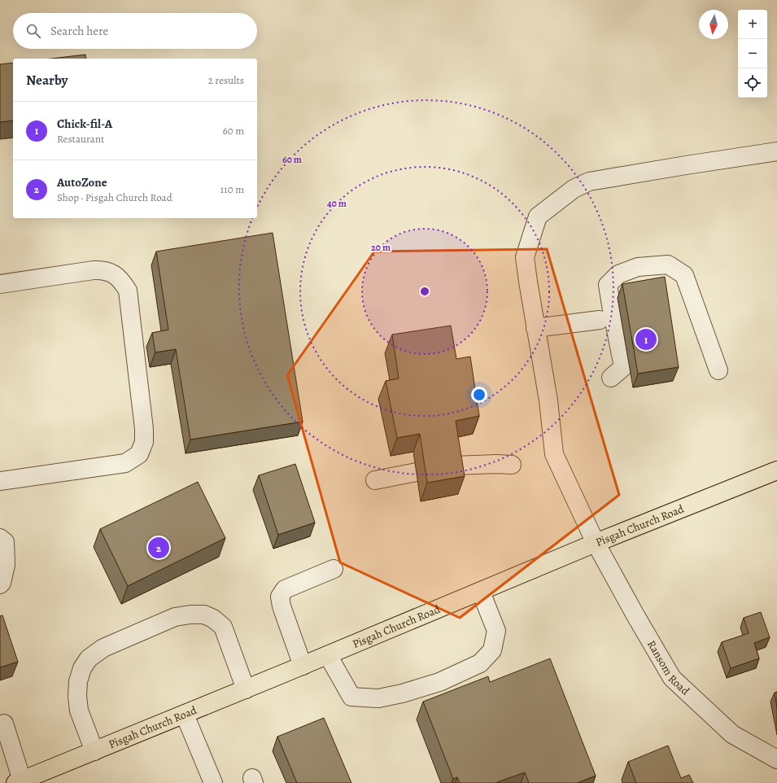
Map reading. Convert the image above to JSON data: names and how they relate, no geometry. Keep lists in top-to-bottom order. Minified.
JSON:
{"streets":{"main road":["Pisgah Church Road"],"street":["Ransom Road"]},"crossings":[["Pisgah Church Road","Ransom Road"]],"north":"bottom","page":{"map_buttons":["+","−"],"search":"Search here","heading":["Nearby","2 results"],"list":[{"mark":"1","name":"Chick-fil-A","note":"Restaurant","value":"60 m"},{"mark":"2","name":"AutoZone","note":"Shop · Pisgah Church Road","value":"110 m"}],"pins":["1","2"]},"rings":["60 m","40 m","20 m"]}
